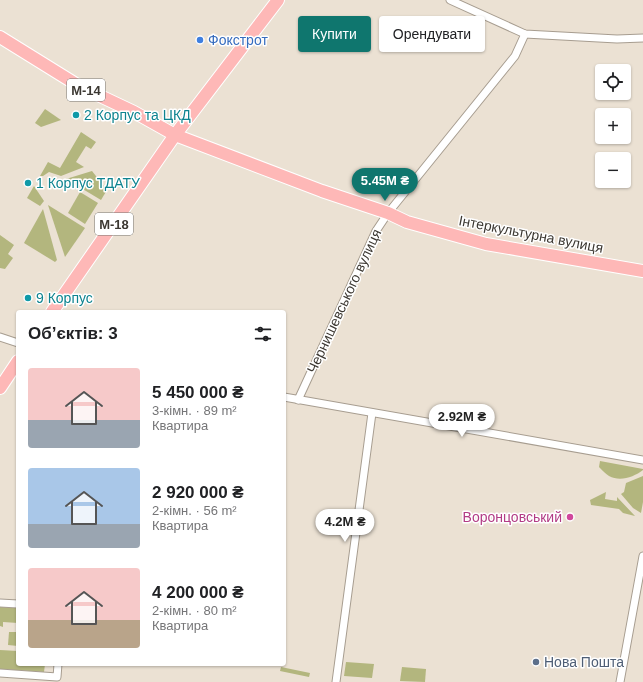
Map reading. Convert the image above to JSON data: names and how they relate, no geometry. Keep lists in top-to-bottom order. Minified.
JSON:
{"streets":{"highway":["М-14","М-18","Інтеркультурна вулиця"],"street":["Чернишевського вулиця"]},"crossings":[["М-18","Інтеркультурна вулиця"],["Інтеркультурна вулиця","Чернишевського вулиця"]],"places":["Фокстрот","2 Корпус та ЦКД","1 Корпус ТДАТУ","9 Корпус","Воронцовський","Нова Пошта"],"page":{"chip":["Купити","Орендувати"],"map_buttons":["+","−"],"price":["5.45M ₴","2.92M ₴","4.2M ₴"],"heading":"Об’єктів: 3","list":[{"name":"5 450 000 ₴","note":"3-кімн. · 89 m² · Квартира"},{"name":"2 920 000 ₴","note":"2-кімн. · 56 m² · Квартира"},{"name":"4 200 000 ₴","note":"2-кімн. · 80 m² · Квартира"}]}}
